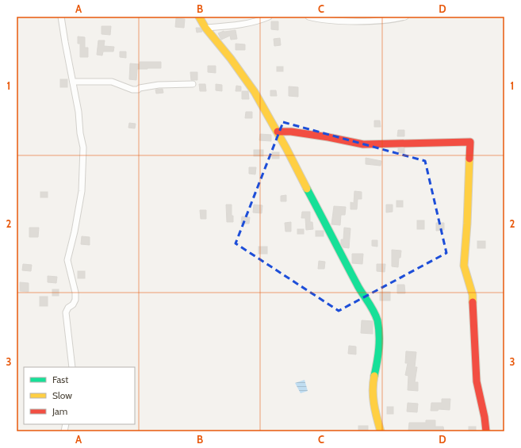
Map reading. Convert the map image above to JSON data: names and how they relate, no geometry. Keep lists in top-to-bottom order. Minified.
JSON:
{"legend":["Fast","Slow","Jam"],"grid":{"columns":["A","B","C","D"],"rows":["1","2","3"]}}
